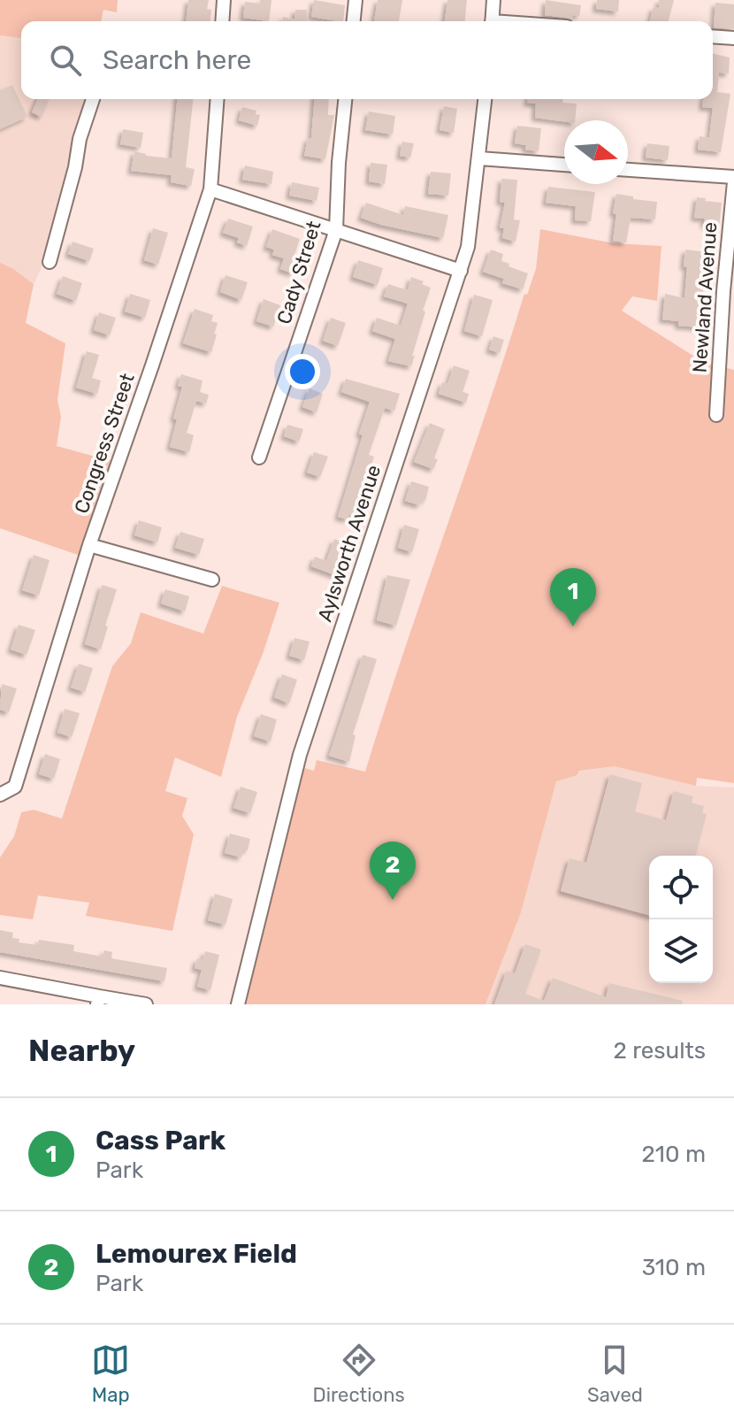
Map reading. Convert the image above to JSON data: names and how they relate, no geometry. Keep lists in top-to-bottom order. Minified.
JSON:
{"streets":{"street":["Cady Street","Newland Avenue","Congress Street","Aylsworth Avenue"]},"north":"right","page":{"search":"Search here","pins":["1","2"],"heading":["Nearby","2 results"],"list":[{"mark":"1","name":"Cass Park","note":"Park","value":"210 m"},{"mark":"2","name":"Lemourex Field","note":"Park","value":"310 m"}],"nav":["Map","Directions","Saved"]}}
